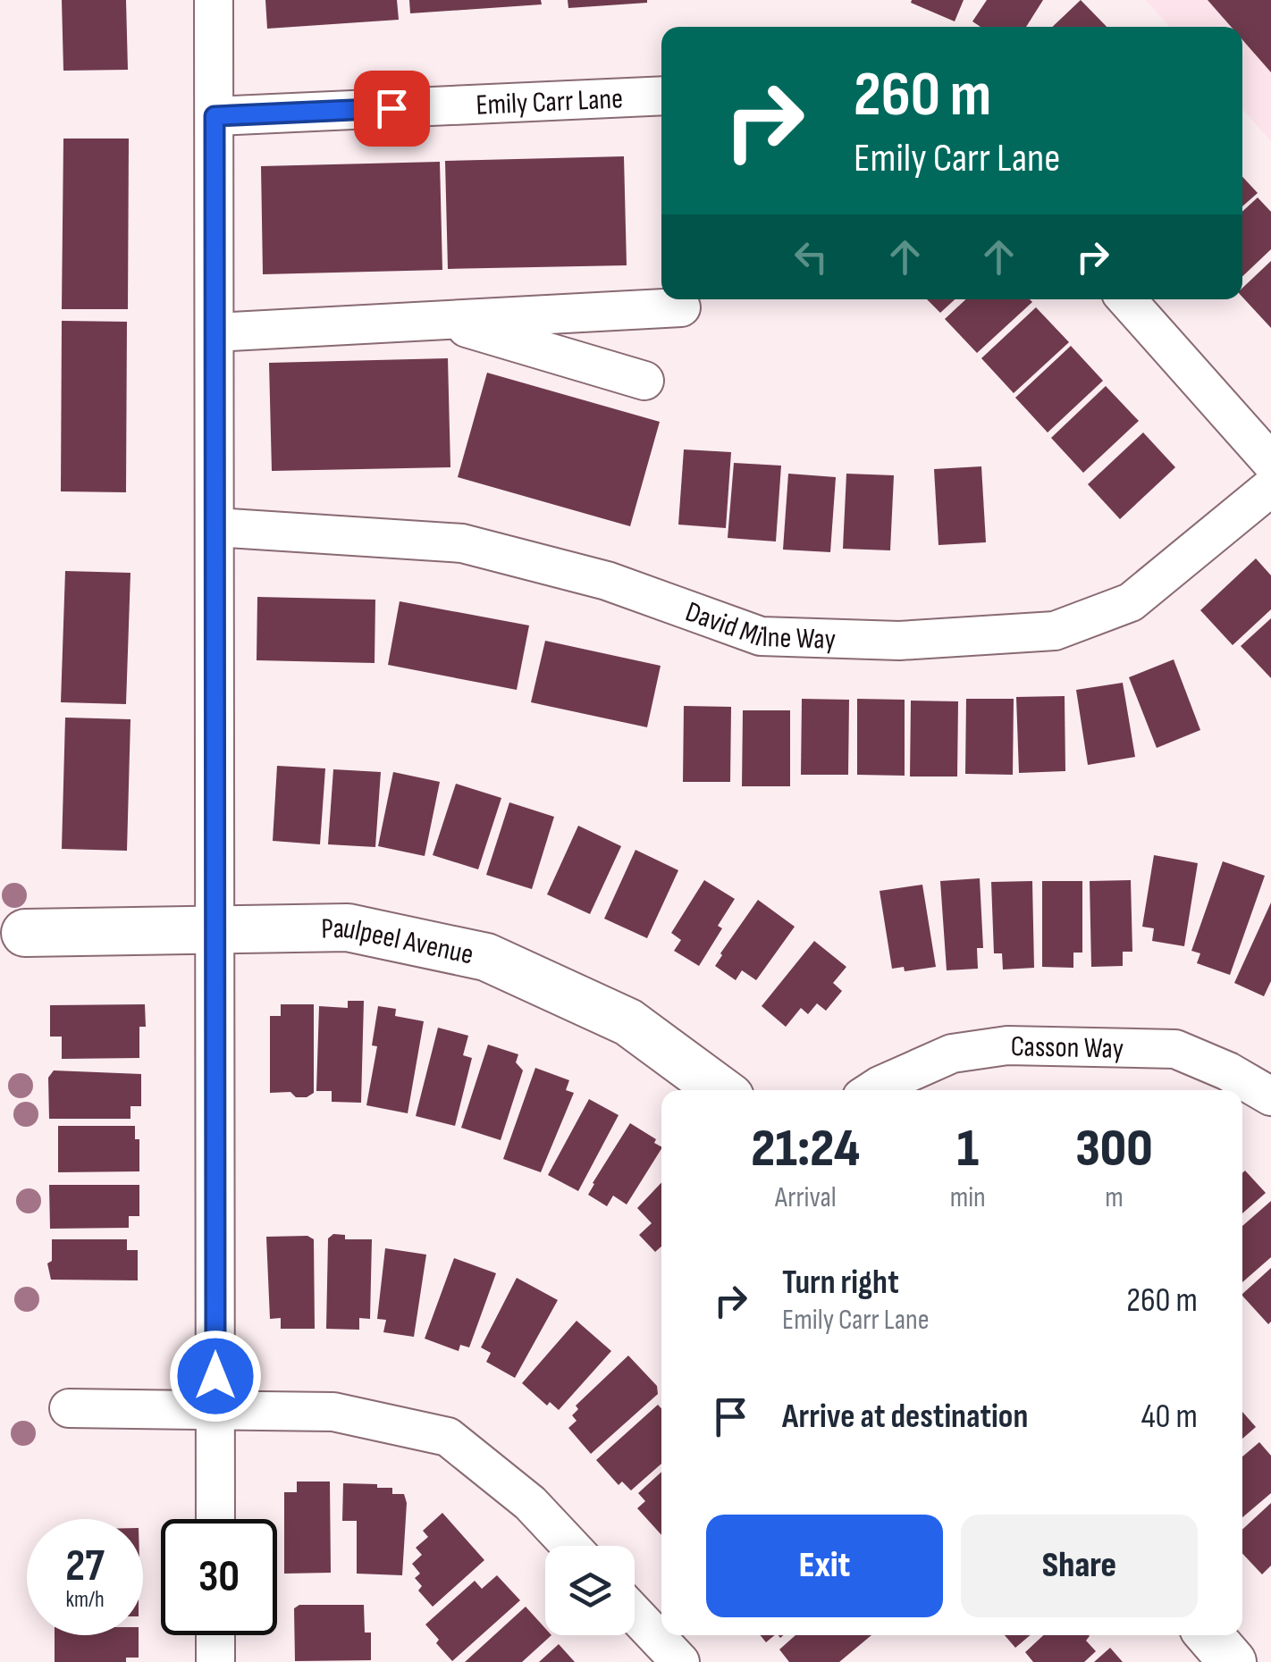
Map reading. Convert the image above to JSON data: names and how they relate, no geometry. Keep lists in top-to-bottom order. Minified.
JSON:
{"streets":{"street":["Emily Carr Lane","David Milne Way","Paulpeel Avenue","Casson Way"]},"page":{"turn":["260 m","Emily Carr Lane"],"eta":["21:24","Arrival","1","min","300","m"],"list":[{"name":"Turn right","note":"Emily Carr Lane","value":"260 m"},{"name":"Arrive at destination","value":"40 m"}],"buttons":["Exit","Share"],"speed":"27 km/h","limit":"30"}}
